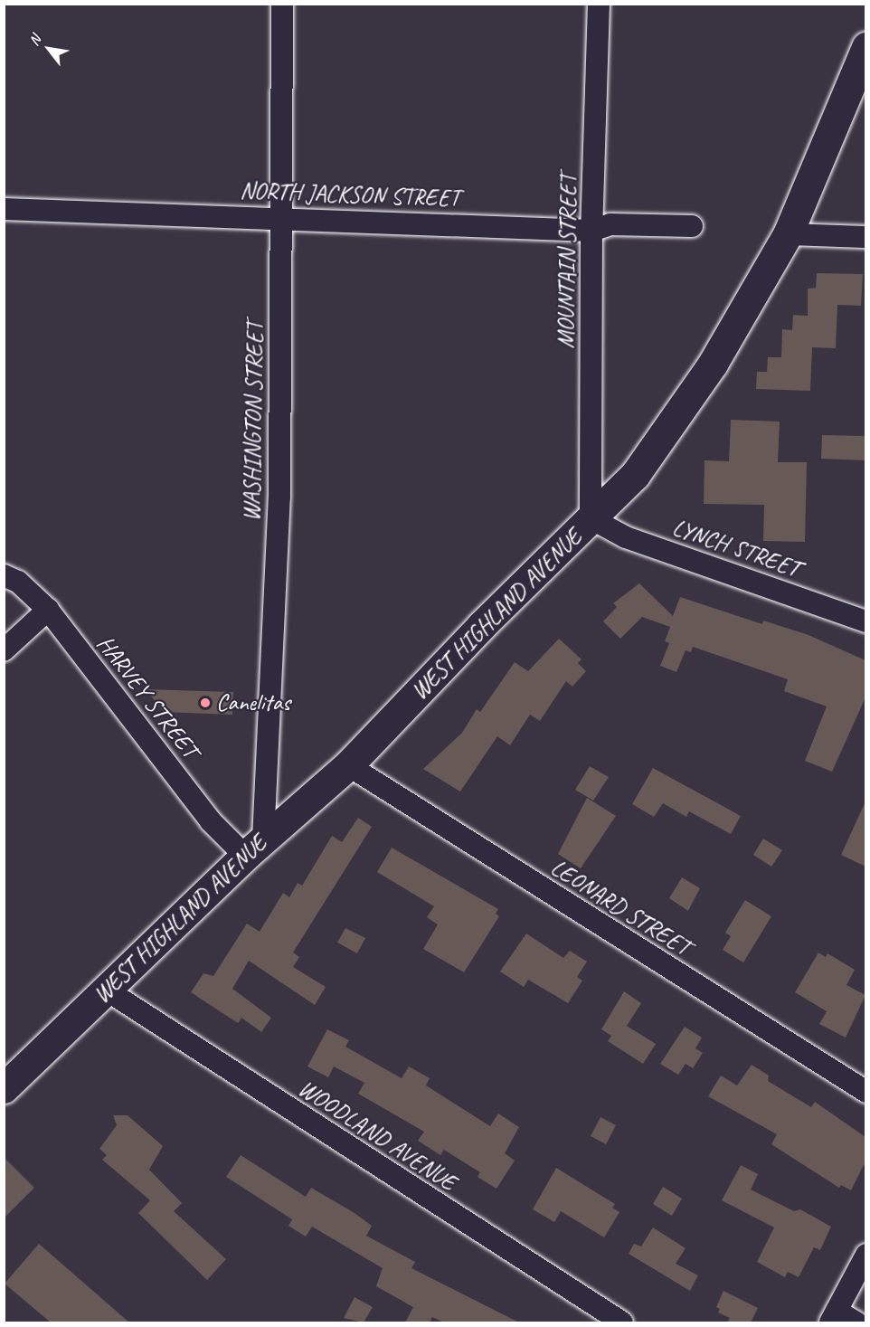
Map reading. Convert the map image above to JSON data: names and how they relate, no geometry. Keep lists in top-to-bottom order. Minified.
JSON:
{"streets":{"main road":["WEST HIGHLAND AVENUE"],"street":["NORTH JACKSON STREET","MOUNTAIN STREET","WASHINGTON STREET","LYNCH STREET","HARVEY STREET","LEONARD STREET","WOODLAND AVENUE"]},"crossings":[["NORTH JACKSON STREET","MOUNTAIN STREET"],["NORTH JACKSON STREET","WASHINGTON STREET"],["MOUNTAIN STREET","LYNCH STREET"],["MOUNTAIN STREET","WEST HIGHLAND AVENUE"],["WASHINGTON STREET","WEST HIGHLAND AVENUE"],["WASHINGTON STREET","HARVEY STREET"],["LYNCH STREET","WEST HIGHLAND AVENUE"],["WEST HIGHLAND AVENUE","HARVEY STREET"],["WEST HIGHLAND AVENUE","LEONARD STREET"],["WEST HIGHLAND AVENUE","WOODLAND AVENUE"]],"places":["Canelitas"],"north":"top left"}
